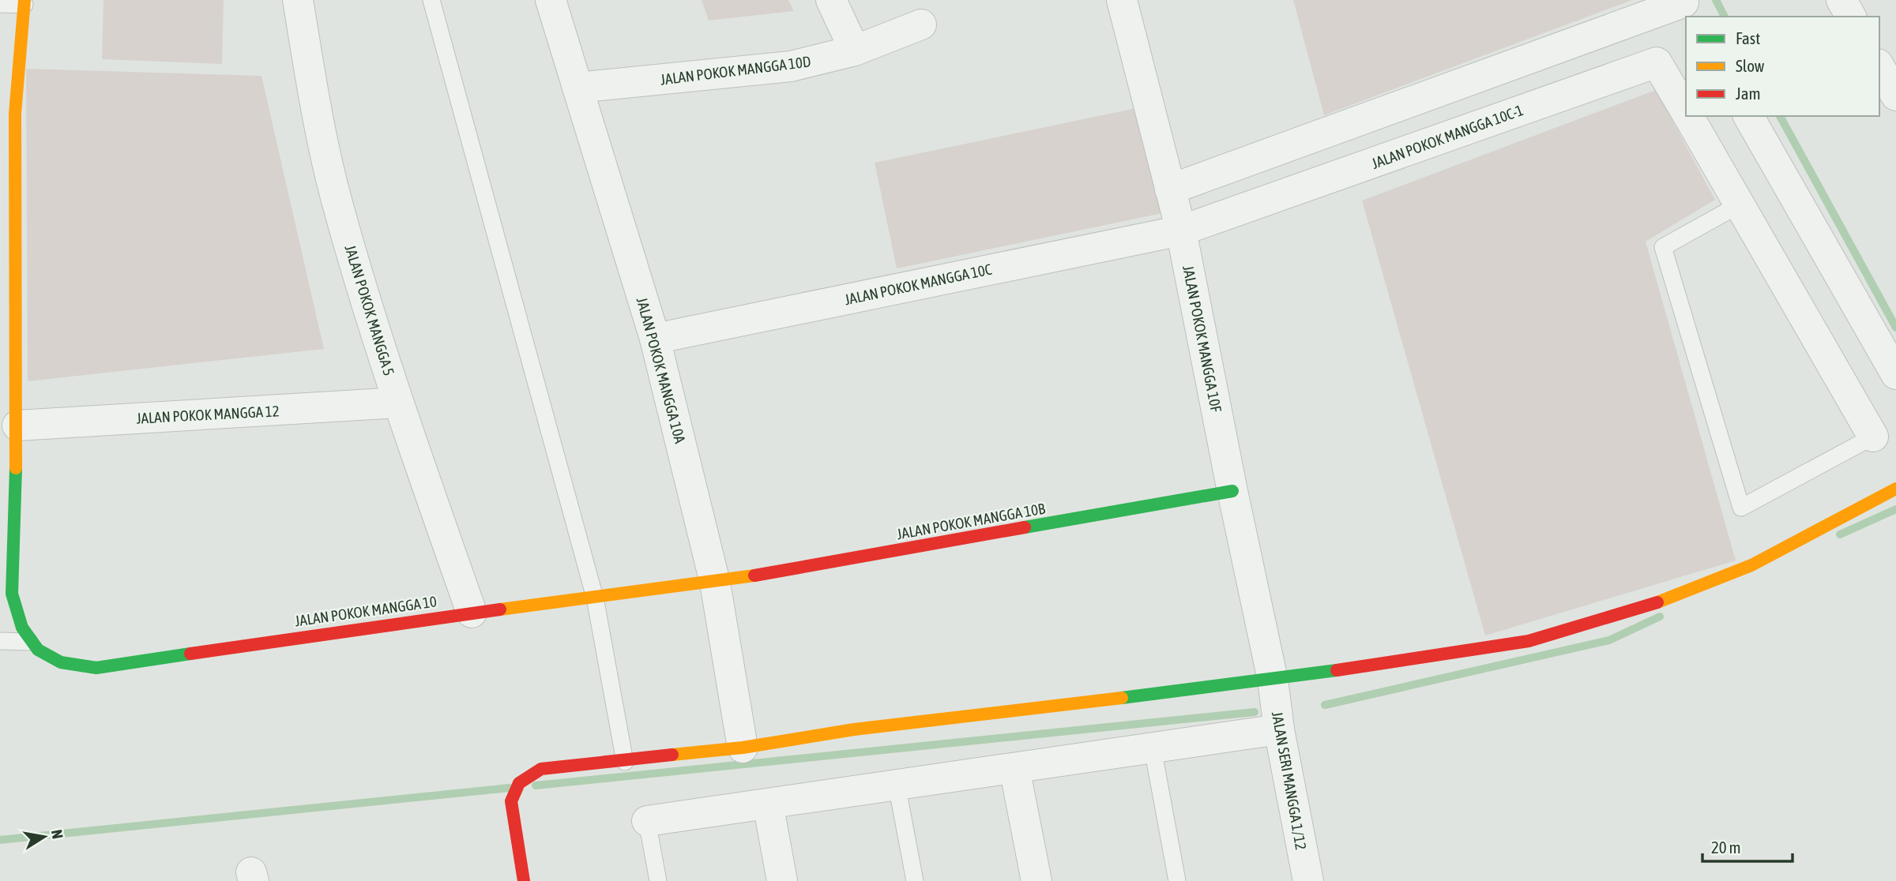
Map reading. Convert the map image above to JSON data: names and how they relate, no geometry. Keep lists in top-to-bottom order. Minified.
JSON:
{"streets":{"street":["JALAN POKOK MANGGA 10D","JALAN POKOK MANGGA 10C-1","JALAN POKOK MANGGA 10C","JALAN POKOK MANGGA 5","JALAN POKOK MANGGA 10F","JALAN POKOK MANGGA 10A","JALAN POKOK MANGGA 12","JALAN POKOK MANGGA 10B","JALAN POKOK MANGGA 10","JALAN SERI MANGGA 1/12"]},"crossings":[["JALAN POKOK MANGGA 10D","JALAN POKOK MANGGA 10A"],["JALAN POKOK MANGGA 10C-1","JALAN POKOK MANGGA 10C"],["JALAN POKOK MANGGA 10C-1","JALAN POKOK MANGGA 10F"],["JALAN POKOK MANGGA 10C","JALAN POKOK MANGGA 10F"],["JALAN POKOK MANGGA 10C","JALAN POKOK MANGGA 10A"],["JALAN POKOK MANGGA 5","JALAN POKOK MANGGA 12"],["JALAN POKOK MANGGA 5","JALAN POKOK MANGGA 10"],["JALAN POKOK MANGGA 10F","JALAN POKOK MANGGA 10B"],["JALAN POKOK MANGGA 10F","JALAN SERI MANGGA 1/12"],["JALAN POKOK MANGGA 10A","JALAN POKOK MANGGA 10B"],["JALAN POKOK MANGGA 10A","JALAN POKOK MANGGA 10"],["JALAN POKOK MANGGA 10B","JALAN POKOK MANGGA 10"]],"legend":["Fast","Slow","Jam"],"scale_bar":"20 m","north":"right"}
